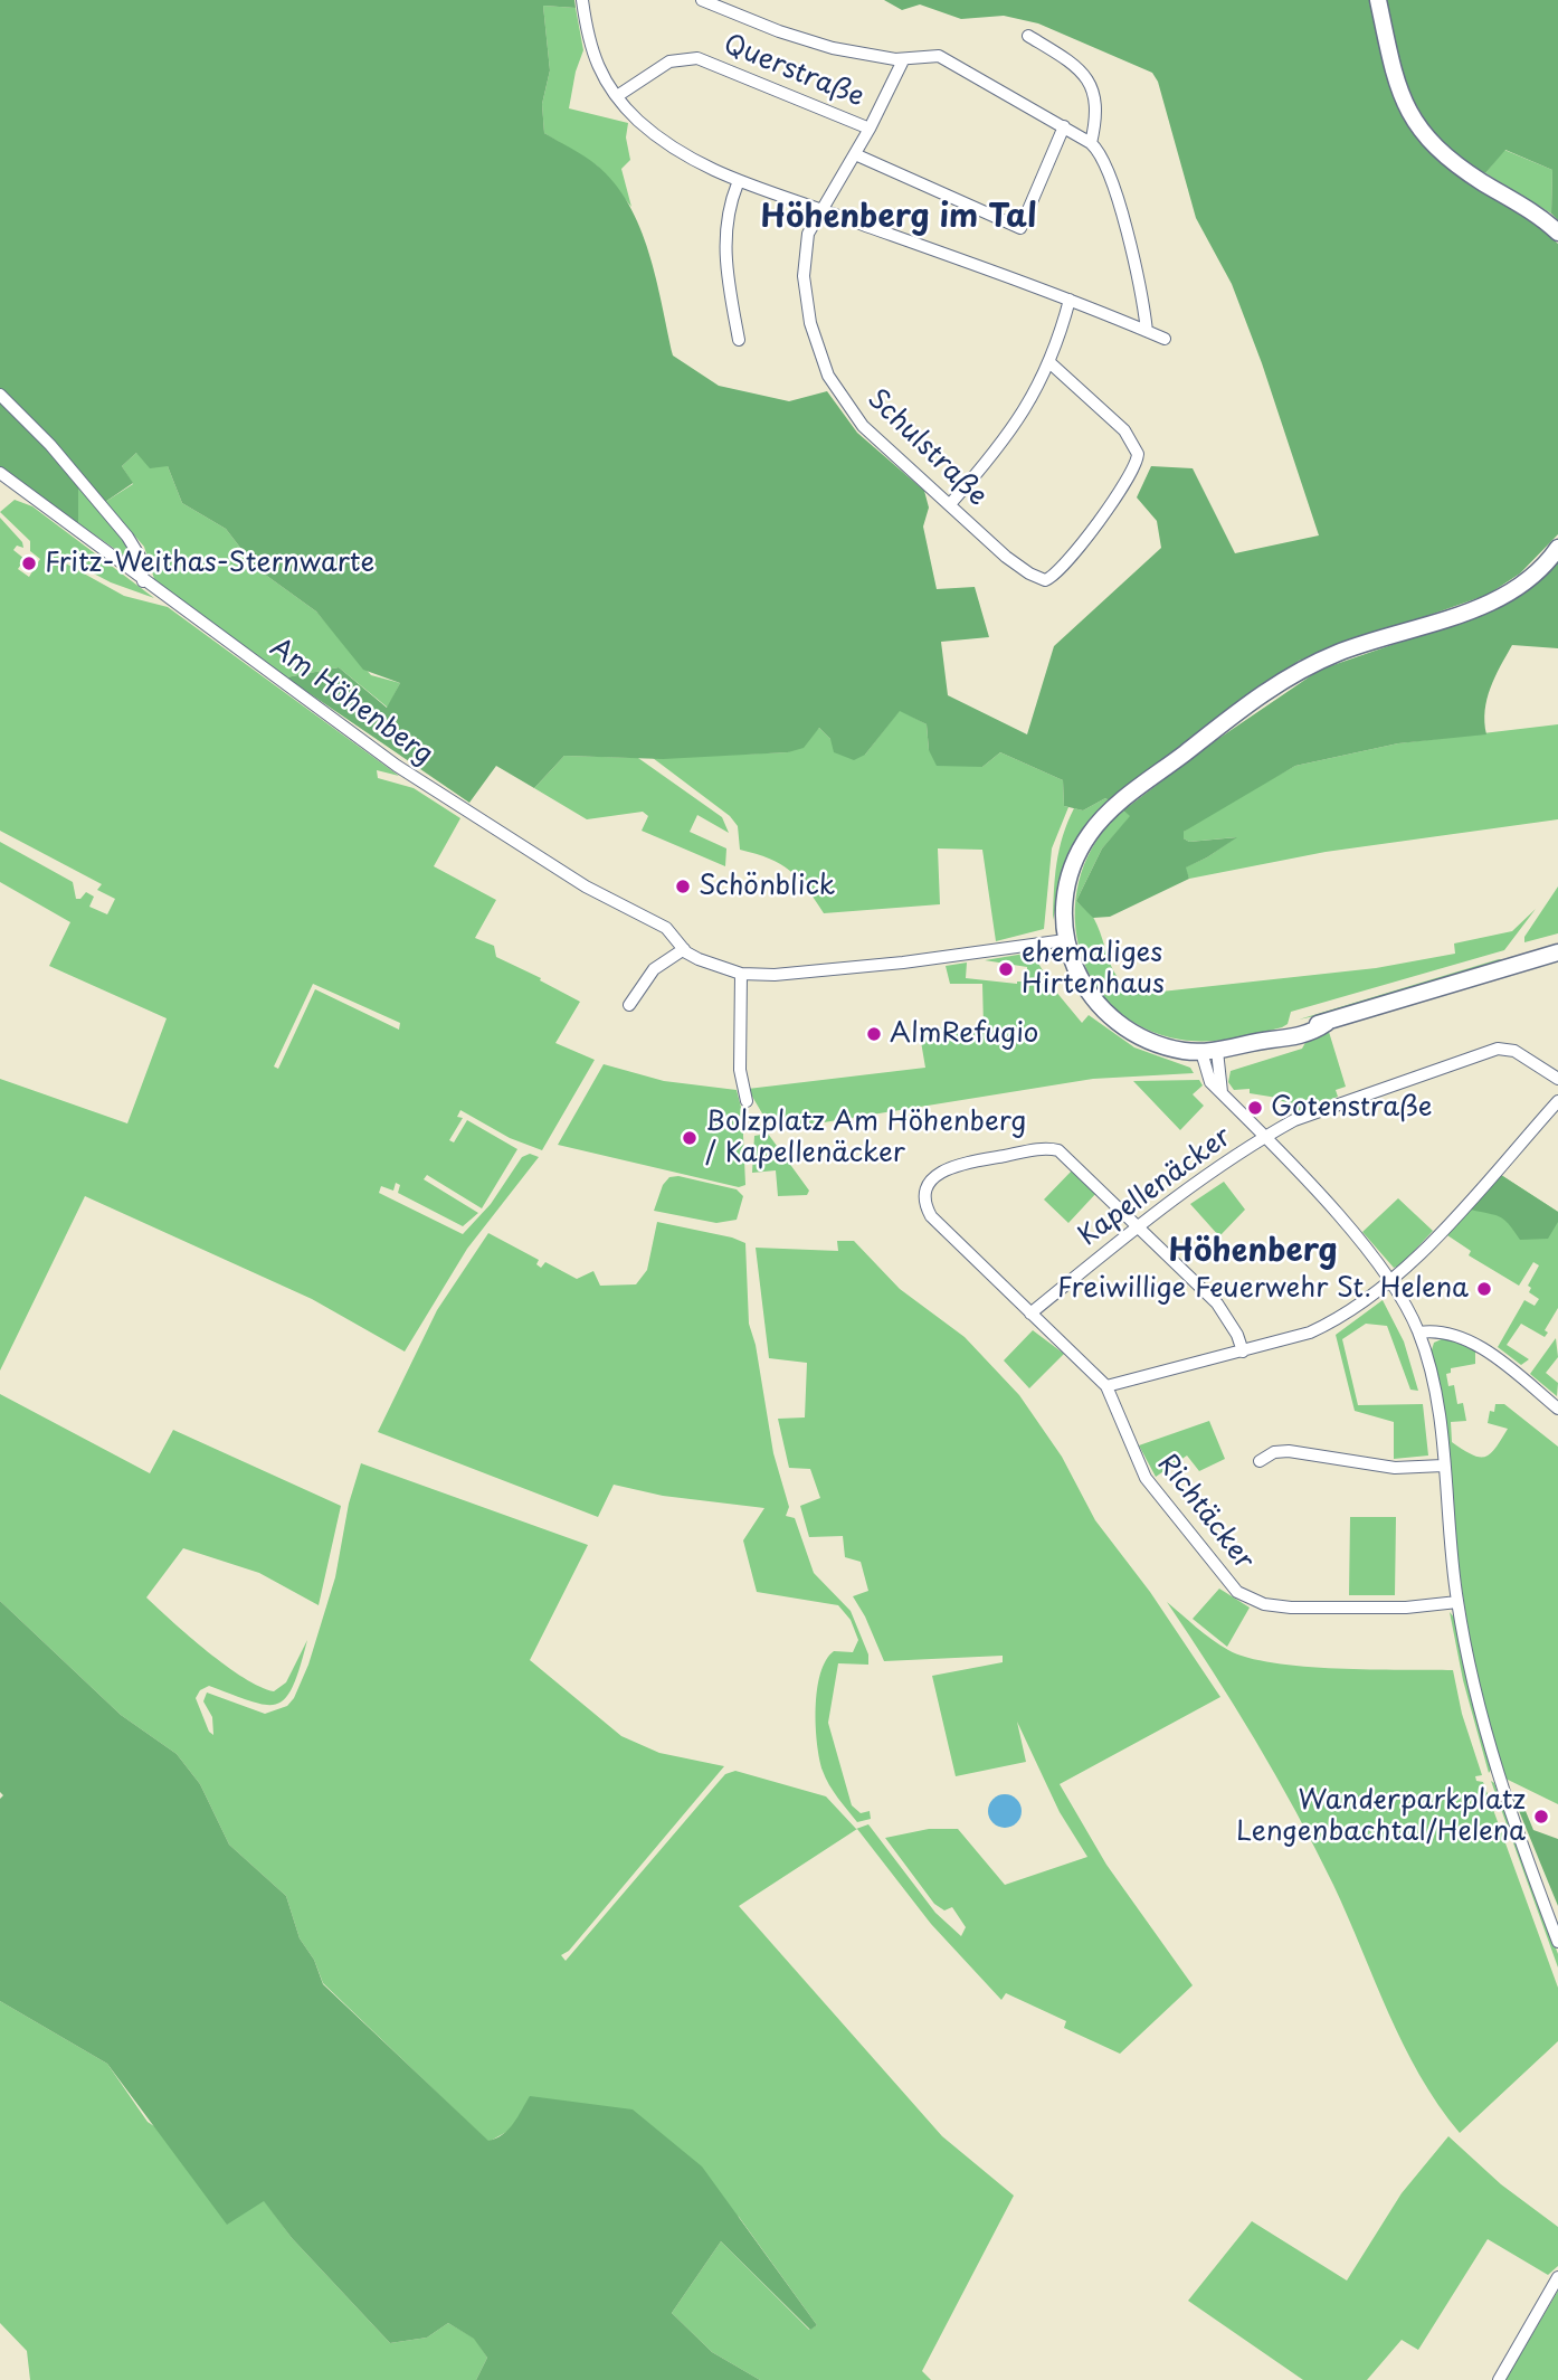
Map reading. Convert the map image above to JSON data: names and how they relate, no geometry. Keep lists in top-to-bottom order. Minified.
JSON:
{"streets":{"street":["Querstraße","Schulstraße","Am Höhenberg","Kapellenäcker","Richtäcker"]},"crossings":[["Querstraße","Schulstraße"]],"districts":["Höhenberg im Tal","Höhenberg"],"places":["Fritz-Weithas-Sternwarte","Schönblick","ehemaliges Hirtenhaus","AlmRefugio","Gotenstraße","Bolzplatz Am Höhenberg / Kapellenäcker","Freiwillige Feuerwehr St. Helena","Wanderparkplatz Lengenbachtal/Helena"]}
